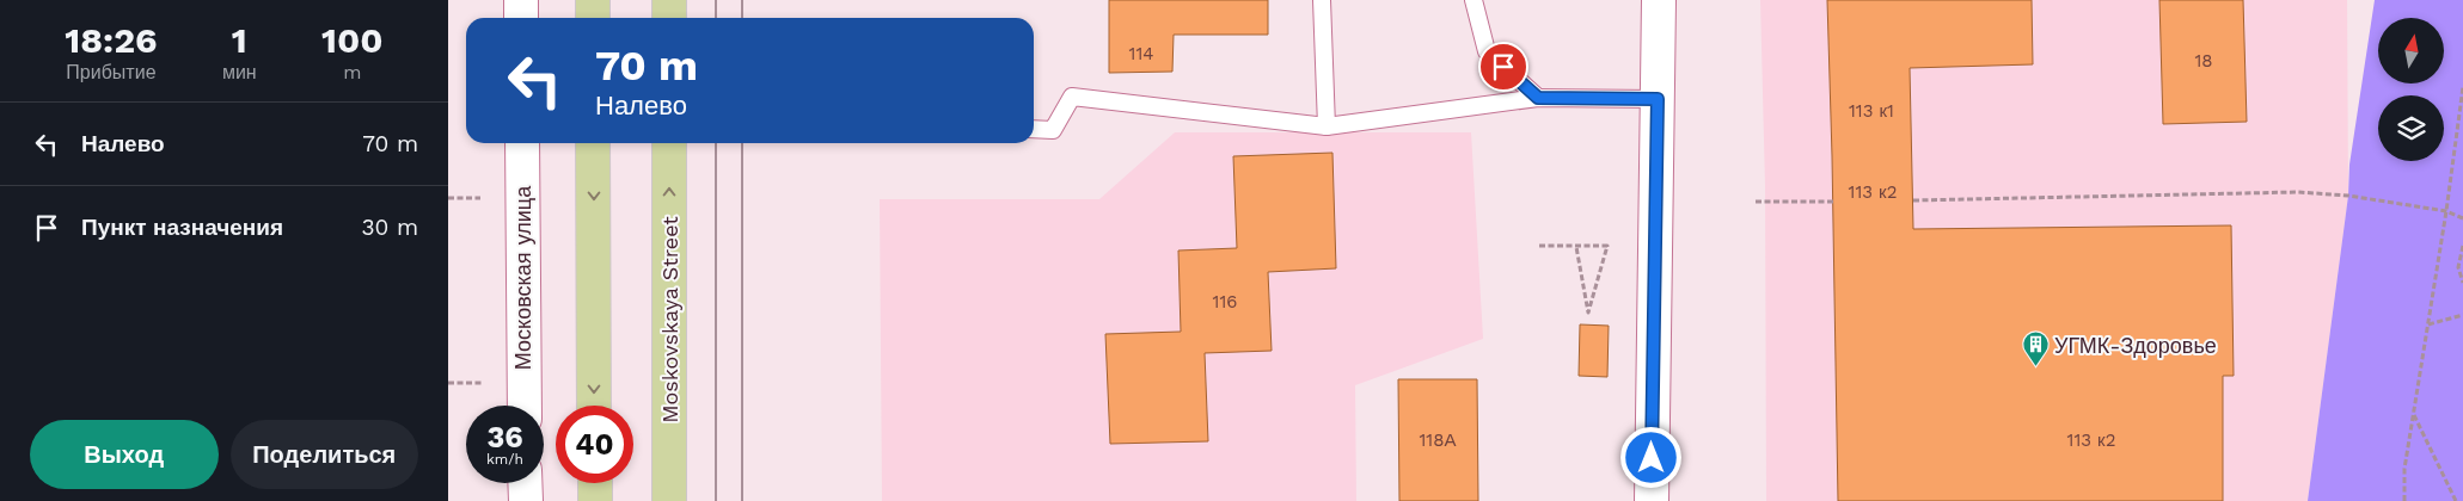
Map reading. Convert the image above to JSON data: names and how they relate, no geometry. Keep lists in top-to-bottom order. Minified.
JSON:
{"streets":{"main road":["Moskovskaya Street"],"street":["Московская улица"]},"places":{"building":["УГМК-Здоровье"]},"house_numbers":["114","18","113 к1","113 к2","116","118А","113 к2"],"north":"top","page":{"eta":["18:26","Прибытие","1","мин","100","m"],"turn":["70 m","Налево"],"list":[{"name":"Налево","value":"70 m"},{"name":"Пункт назначения","value":"30 m"}],"speed":"36 km/h","limit":"40","buttons":["Выход","Поделиться"]}}
